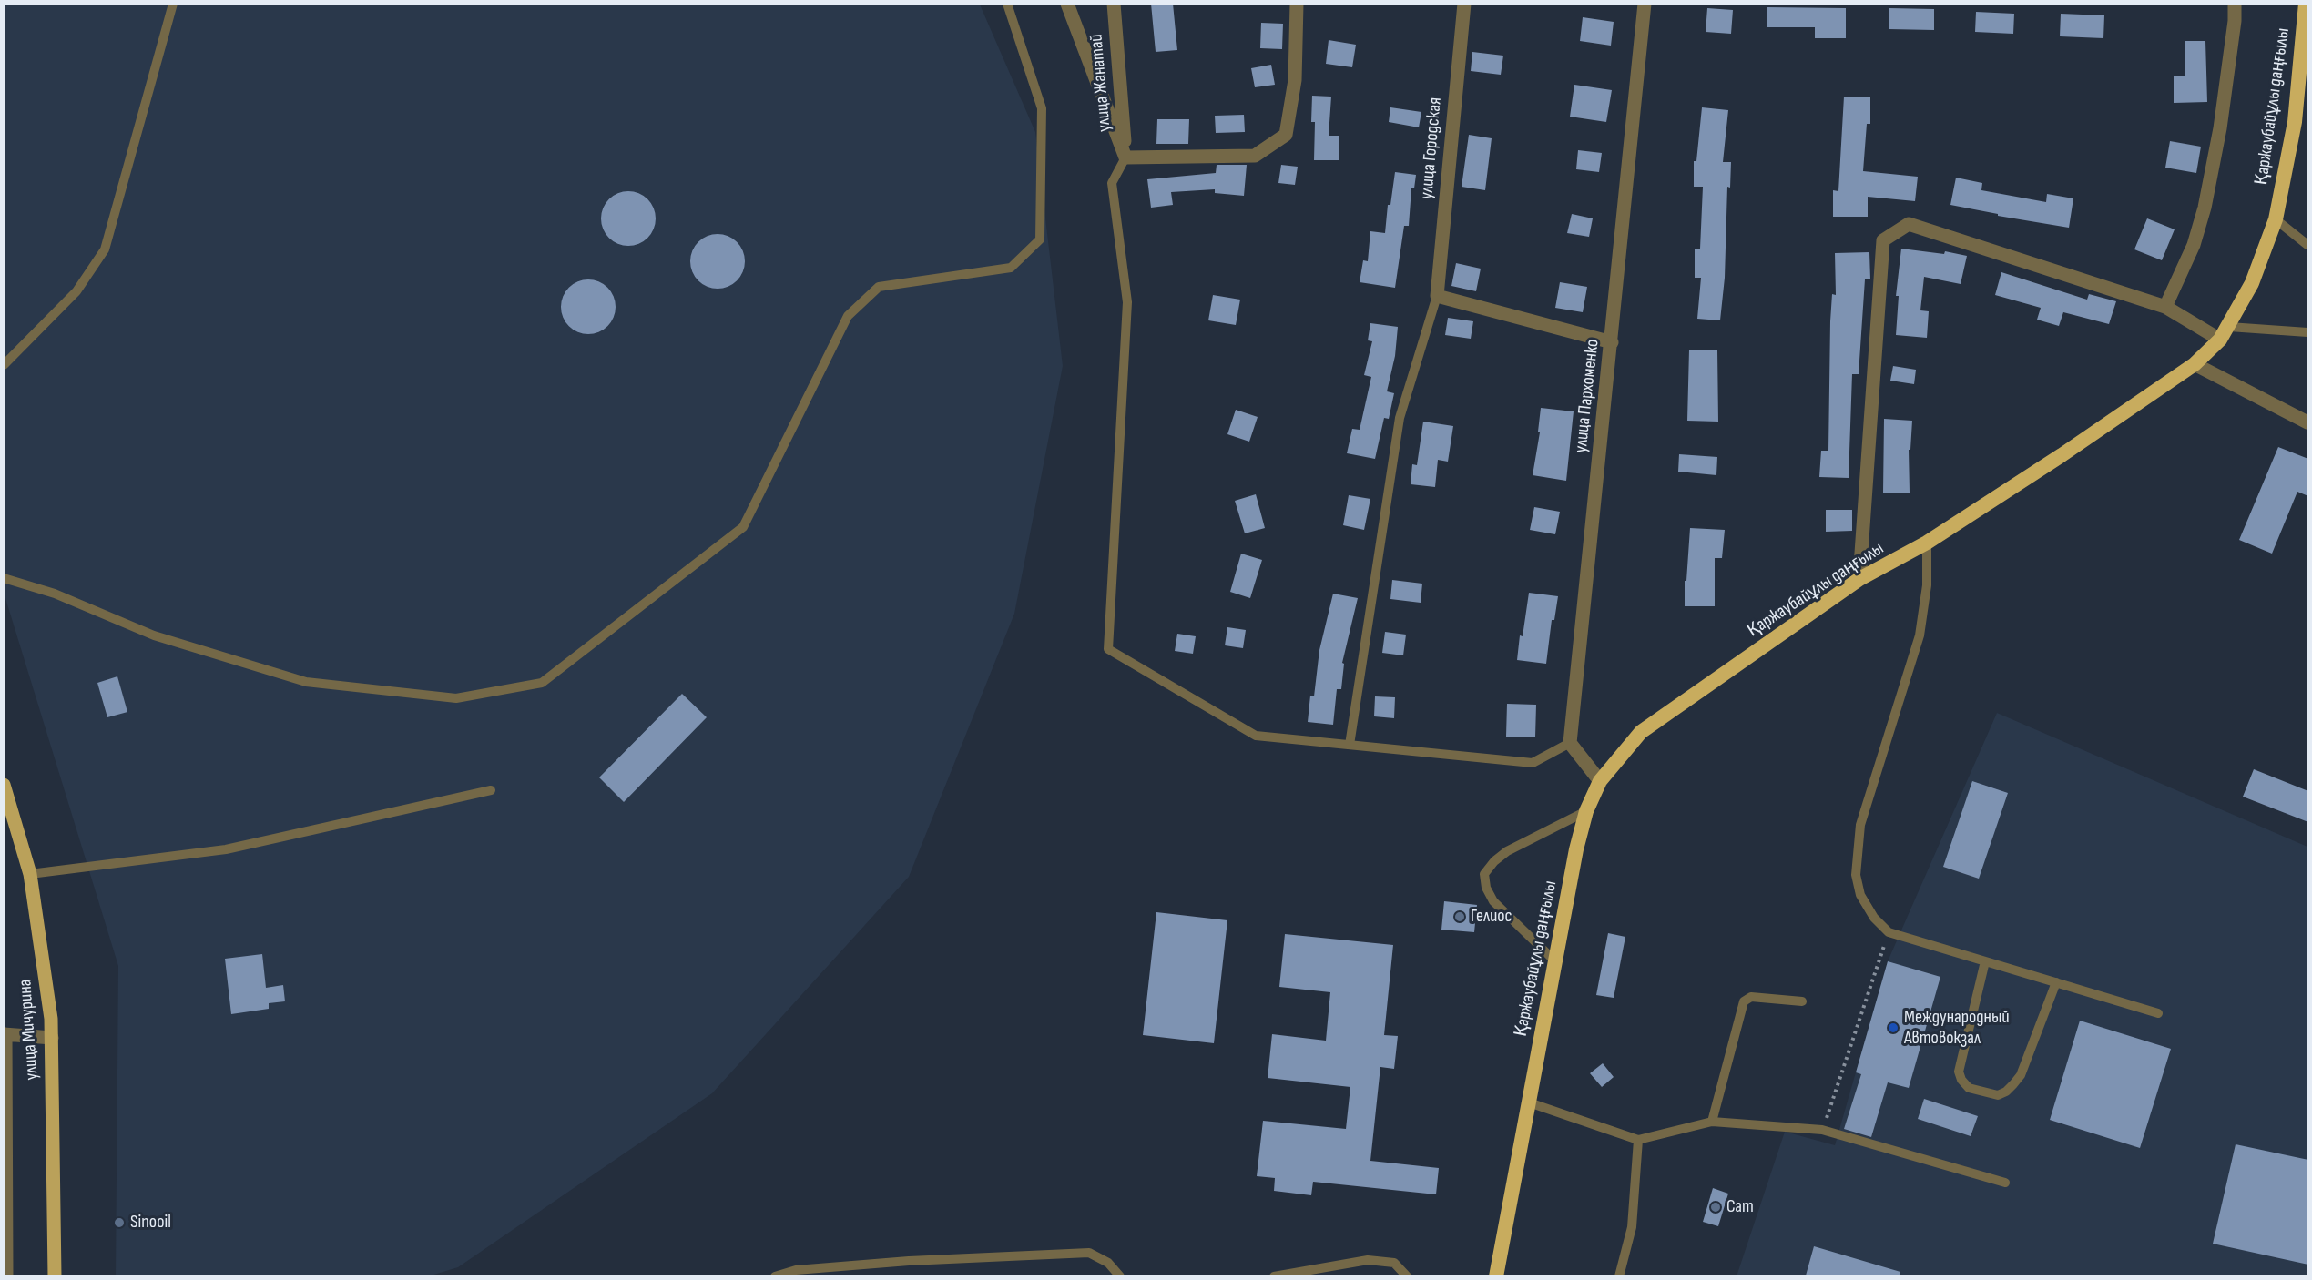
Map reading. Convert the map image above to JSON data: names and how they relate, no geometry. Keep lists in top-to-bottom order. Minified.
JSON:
{"streets":{"highway":["Қаржаубайұлы даңғылы"],"main road":["улица Мичурина"],"street":["улица Жанатай","улица Городская","улица Пархоменко"]},"places":["Гелиос","Международный Автовокзал","Сат","Sinooil"]}
